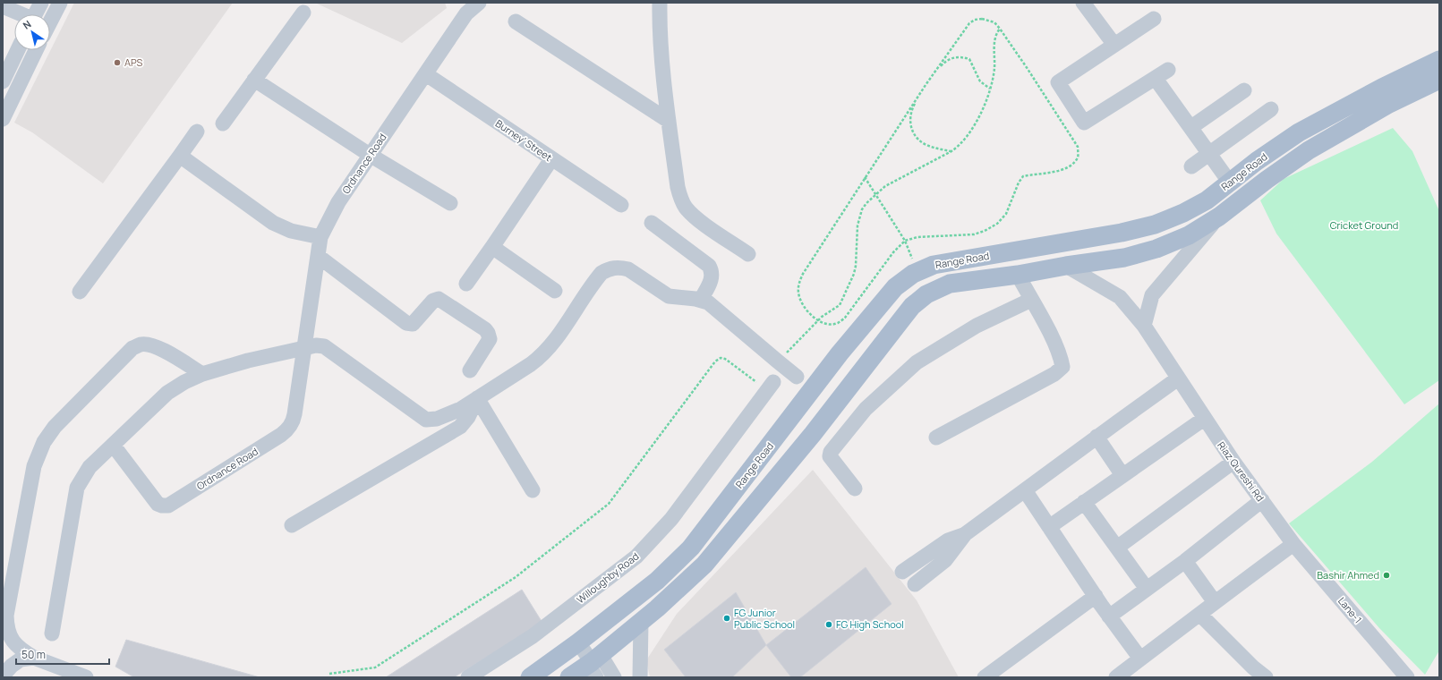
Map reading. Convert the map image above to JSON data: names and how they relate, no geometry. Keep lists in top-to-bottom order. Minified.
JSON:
{"streets":{"main road":["Range Road"],"street":["Burney' Street","Ordnance Road","Riaz Qureshi Rd","Willoughby Road","Lane-1"]},"crossings":[["Burney' Street","Ordnance Road"],["Riaz Qureshi Rd","Lane-1"]],"parks":["Cricket Ground"],"places":["APS","Bashir Ahmed","FG Junior Public School","FG High School"],"scale_bar":"50 m","north":"top left"}
